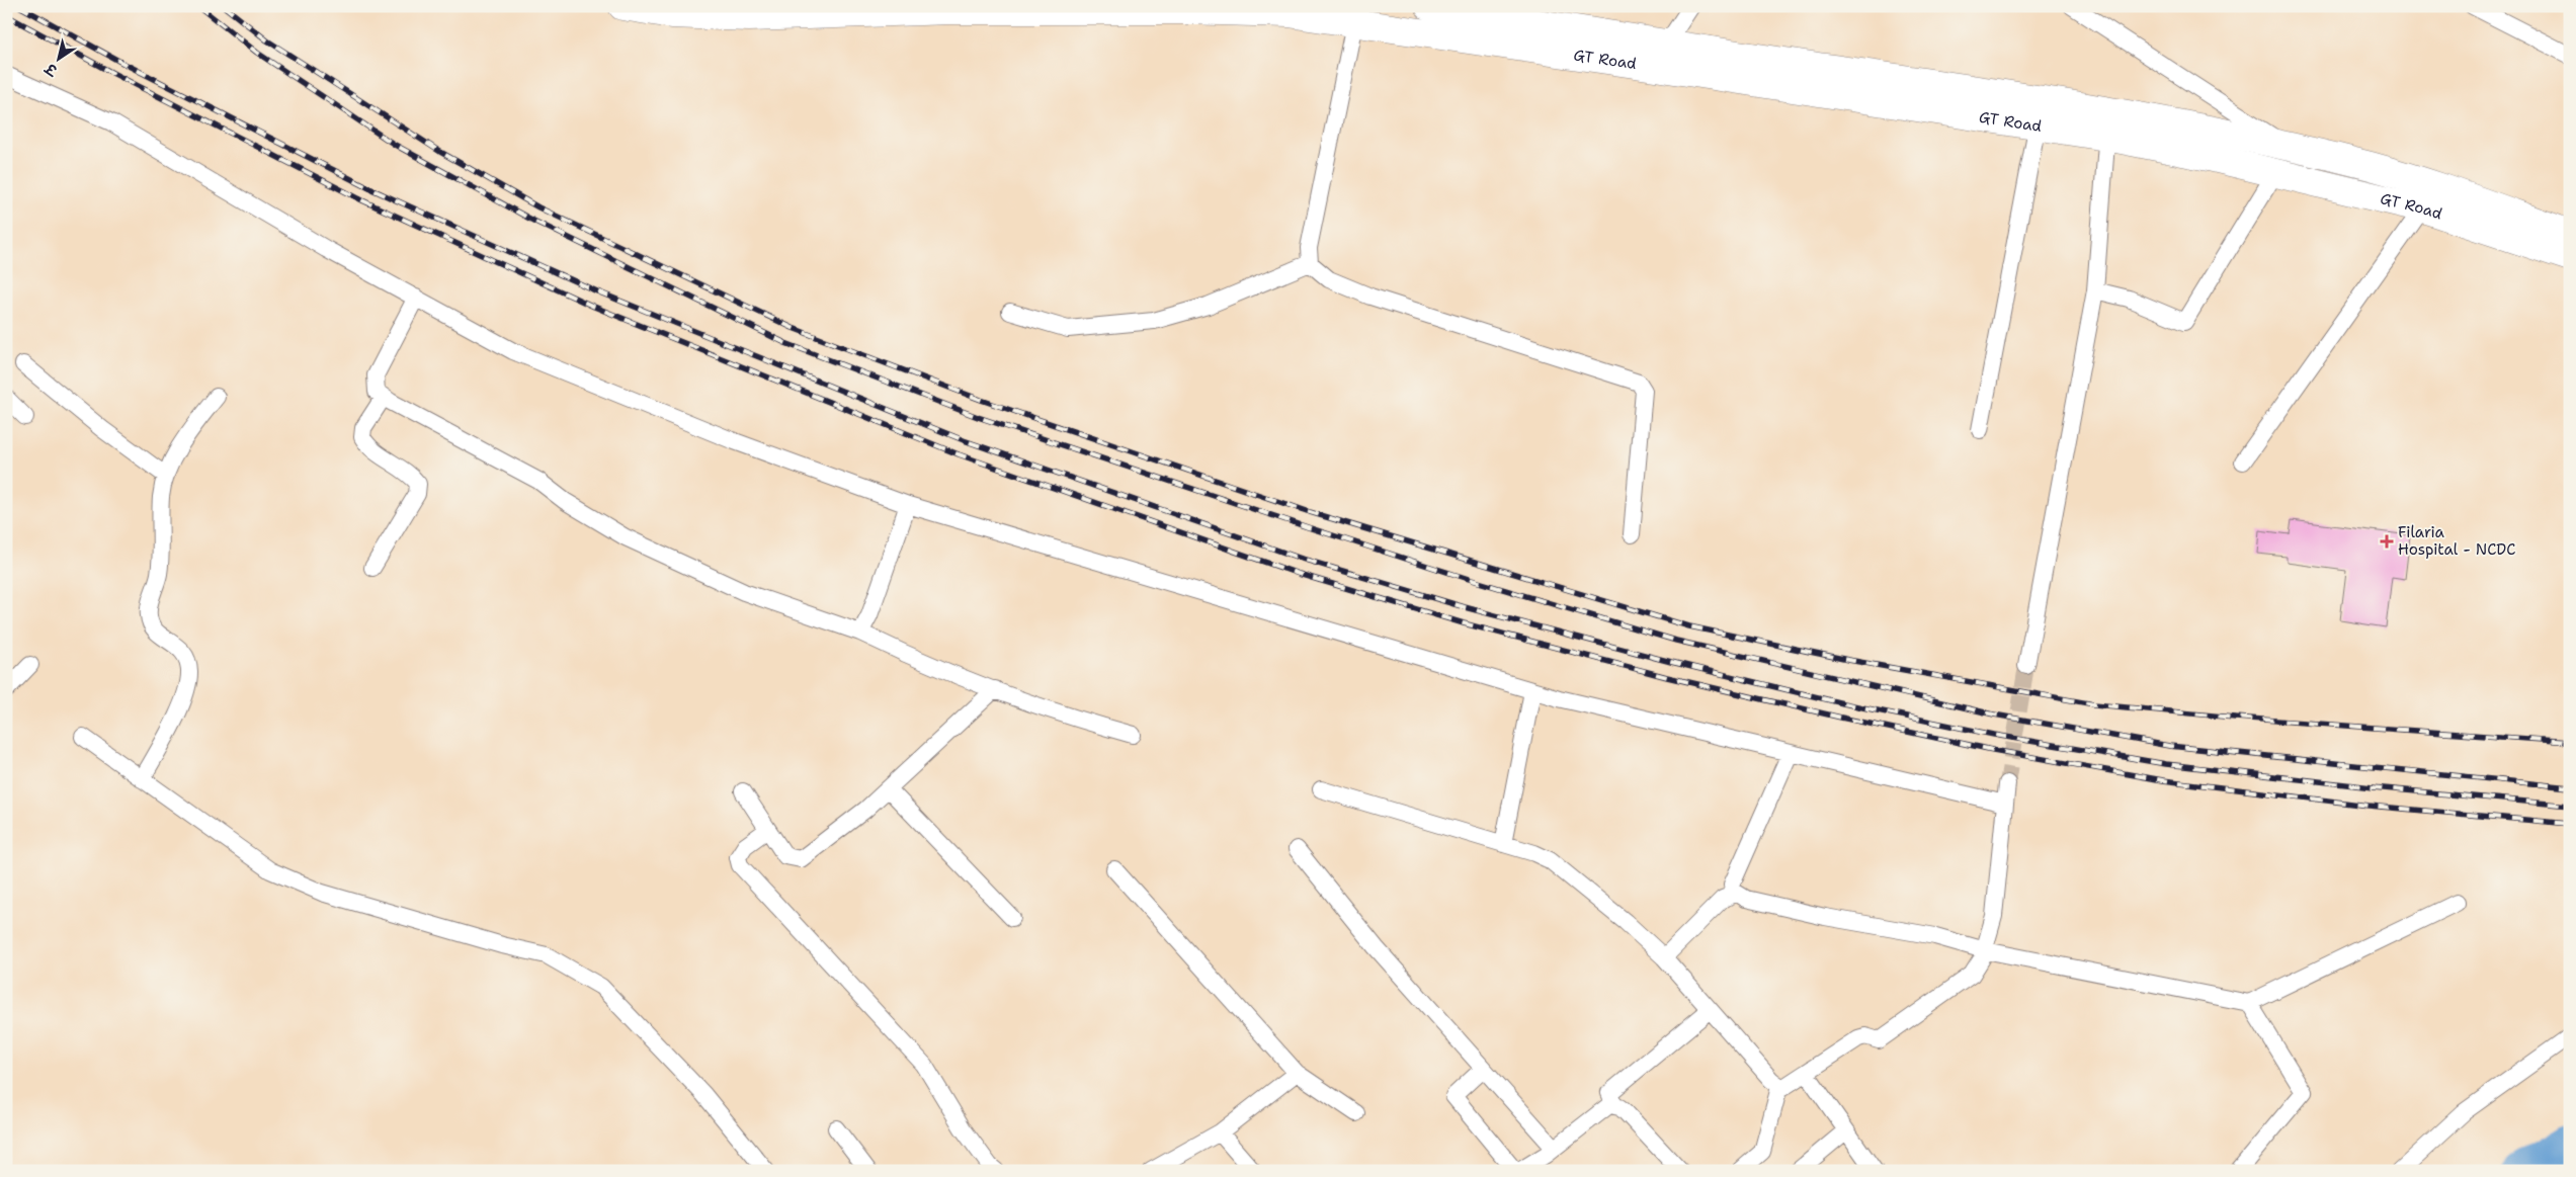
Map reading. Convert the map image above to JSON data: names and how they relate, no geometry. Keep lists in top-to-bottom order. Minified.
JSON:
{"streets":{"highway":["GT Road"]},"places":{"health":["Filaria Hospital - NCDC"]},"north":"bottom left"}
